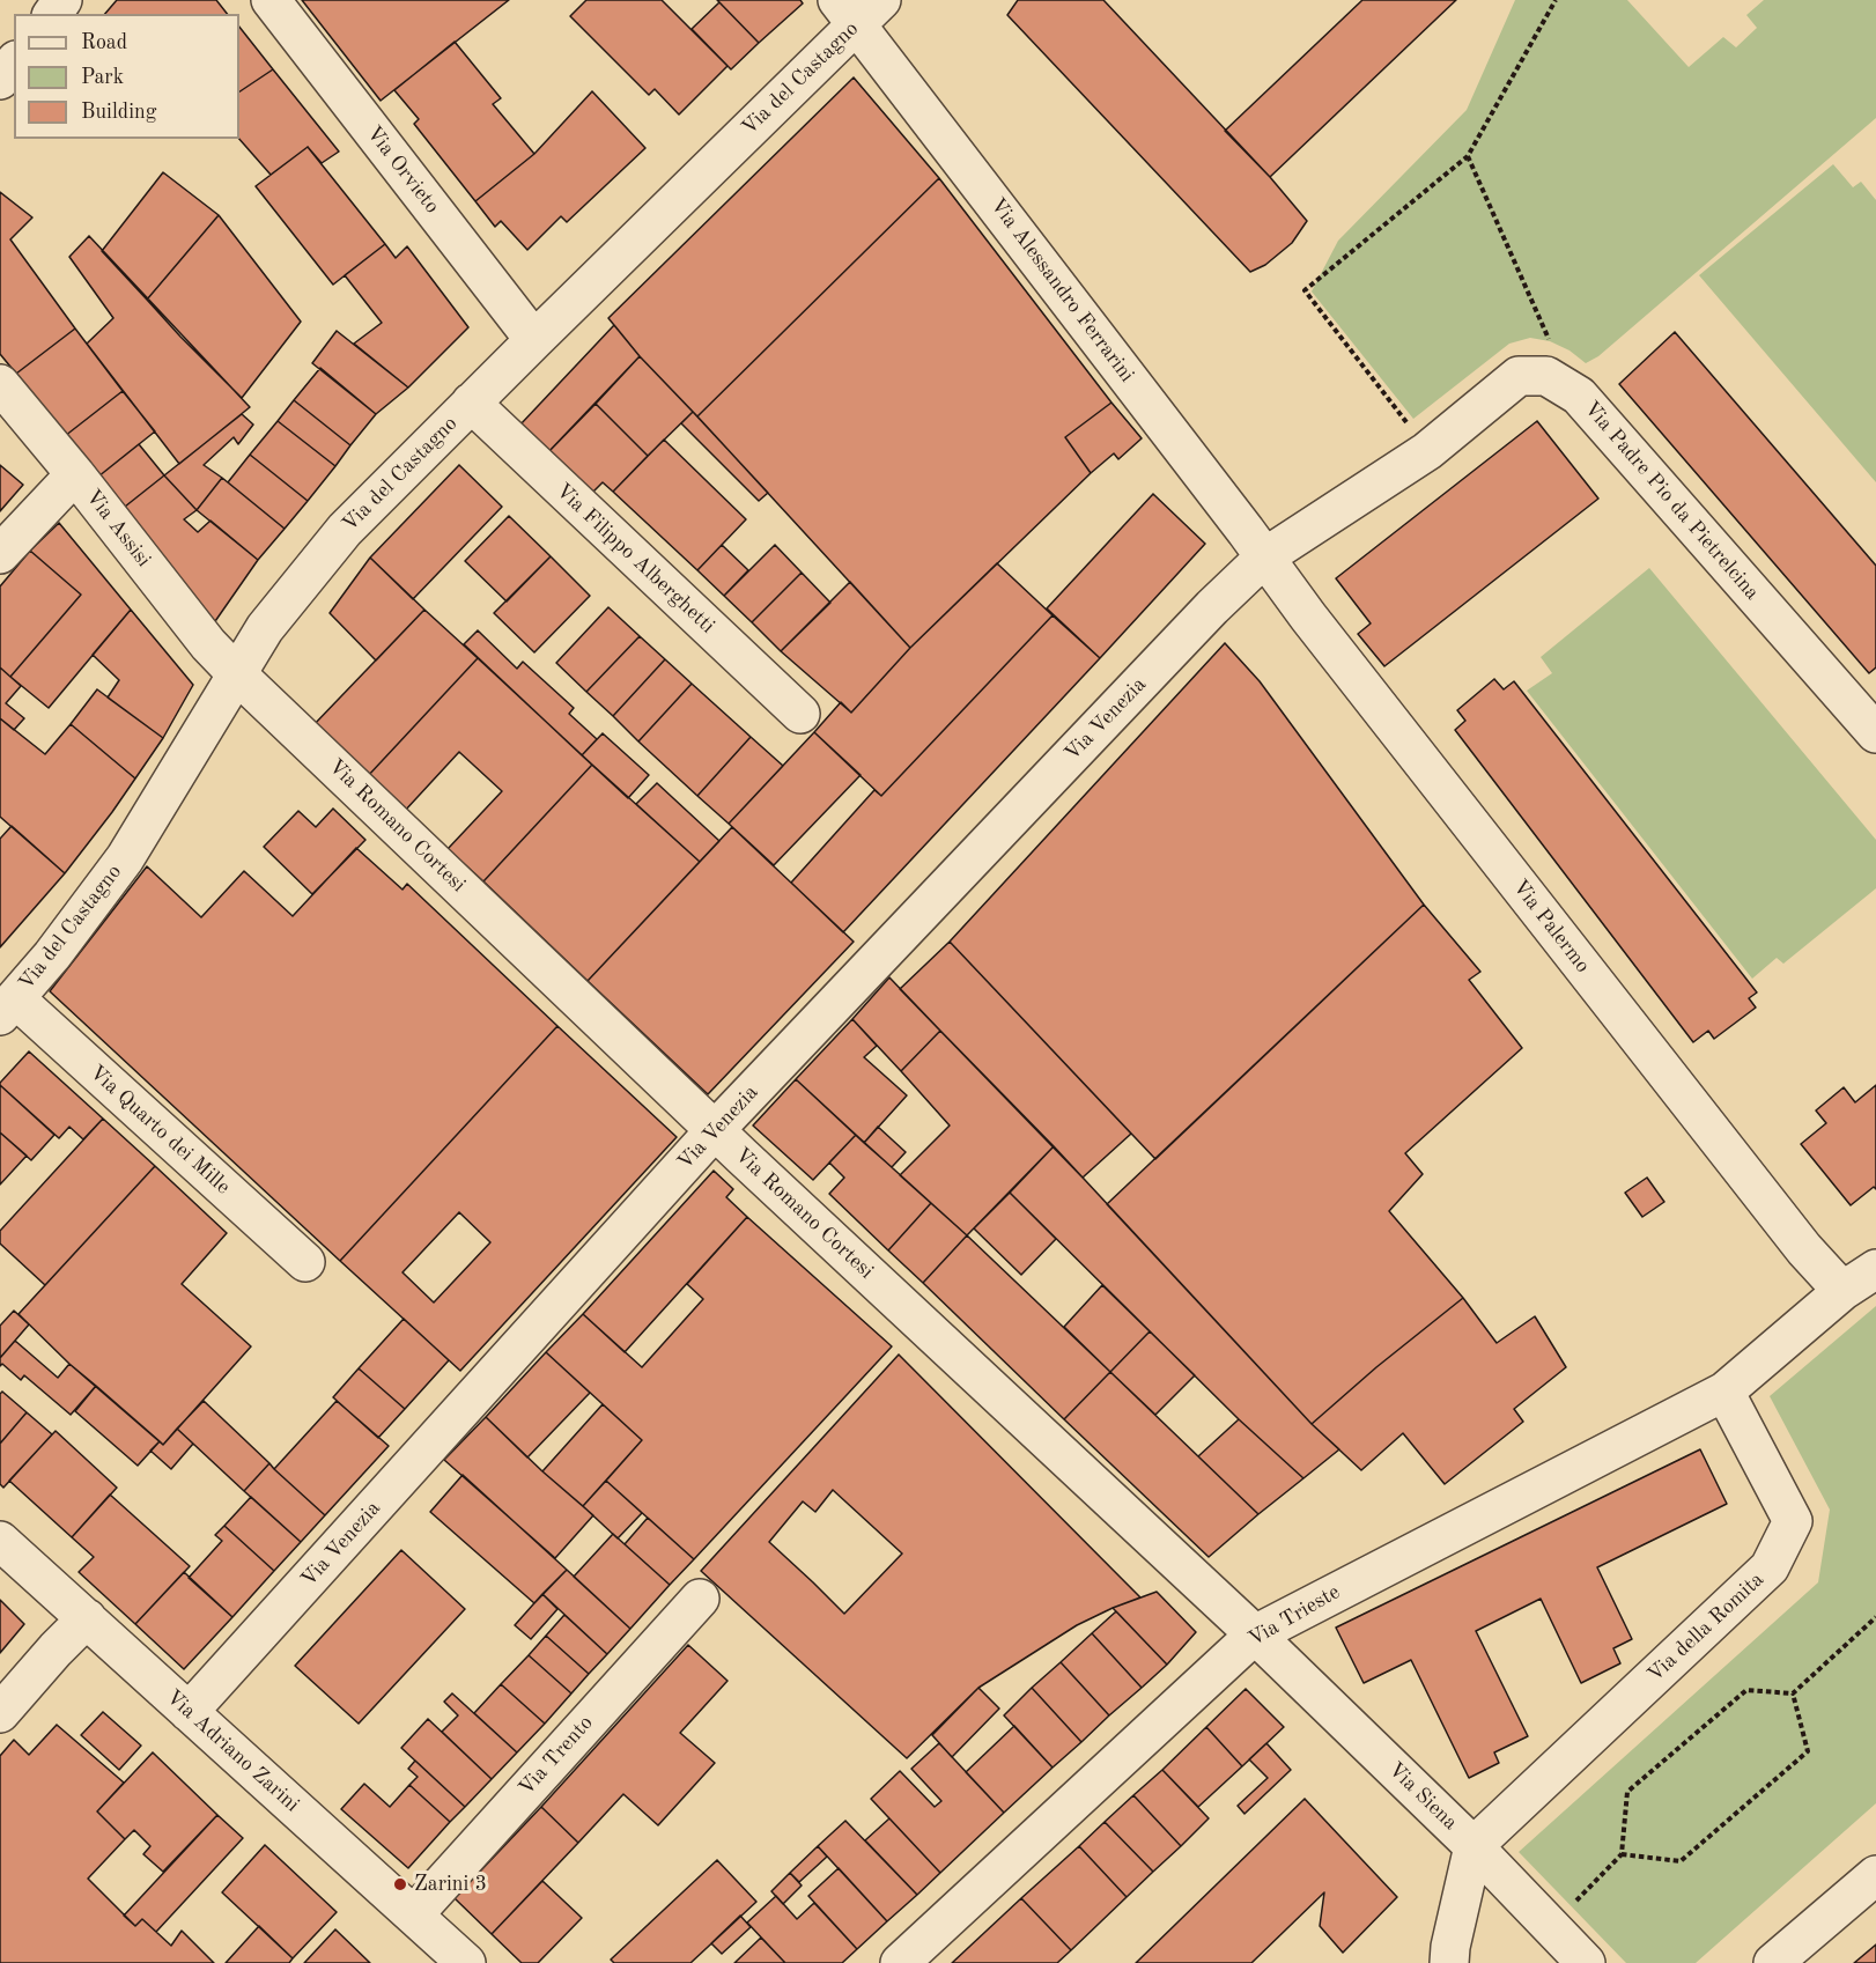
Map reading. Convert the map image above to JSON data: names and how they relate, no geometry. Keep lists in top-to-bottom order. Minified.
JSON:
{"streets":{"street":["Via del Castagno","Via Orvieto","Via Alessandro Ferrarini","Via Padre Pio da Pietrelcina","Via Assisi","Via Filippo Alberghetti","Via Venezia","Via Romano Cortesi","Via Palermo","Via Quarto dei Mille","Via Trieste","Via della Romita","Via Adriano Zarini","Via Trento","Via Siena"]},"crossings":[["Via del Castagno","Via Orvieto"],["Via del Castagno","Via Alessandro Ferrarini"],["Via del Castagno","Via Assisi"],["Via del Castagno","Via Filippo Alberghetti"],["Via del Castagno","Via Romano Cortesi"],["Via del Castagno","Via Quarto dei Mille"],["Via Alessandro Ferrarini","Via Venezia"],["Via Alessandro Ferrarini","Via Palermo"],["Via Assisi","Via Romano Cortesi"],["Via Venezia","Via Romano Cortesi"],["Via Venezia","Via Palermo"],["Via Venezia","Via Adriano Zarini"],["Via Romano Cortesi","Via Trieste"],["Via Romano Cortesi","Via Siena"],["Via Trieste","Via della Romita"],["Via Trieste","Via Siena"],["Via della Romita","Via Siena"],["Via Adriano Zarini","Via Trento"]],"places":["Zarini 3"],"legend":["Road","Park","Building"]}
